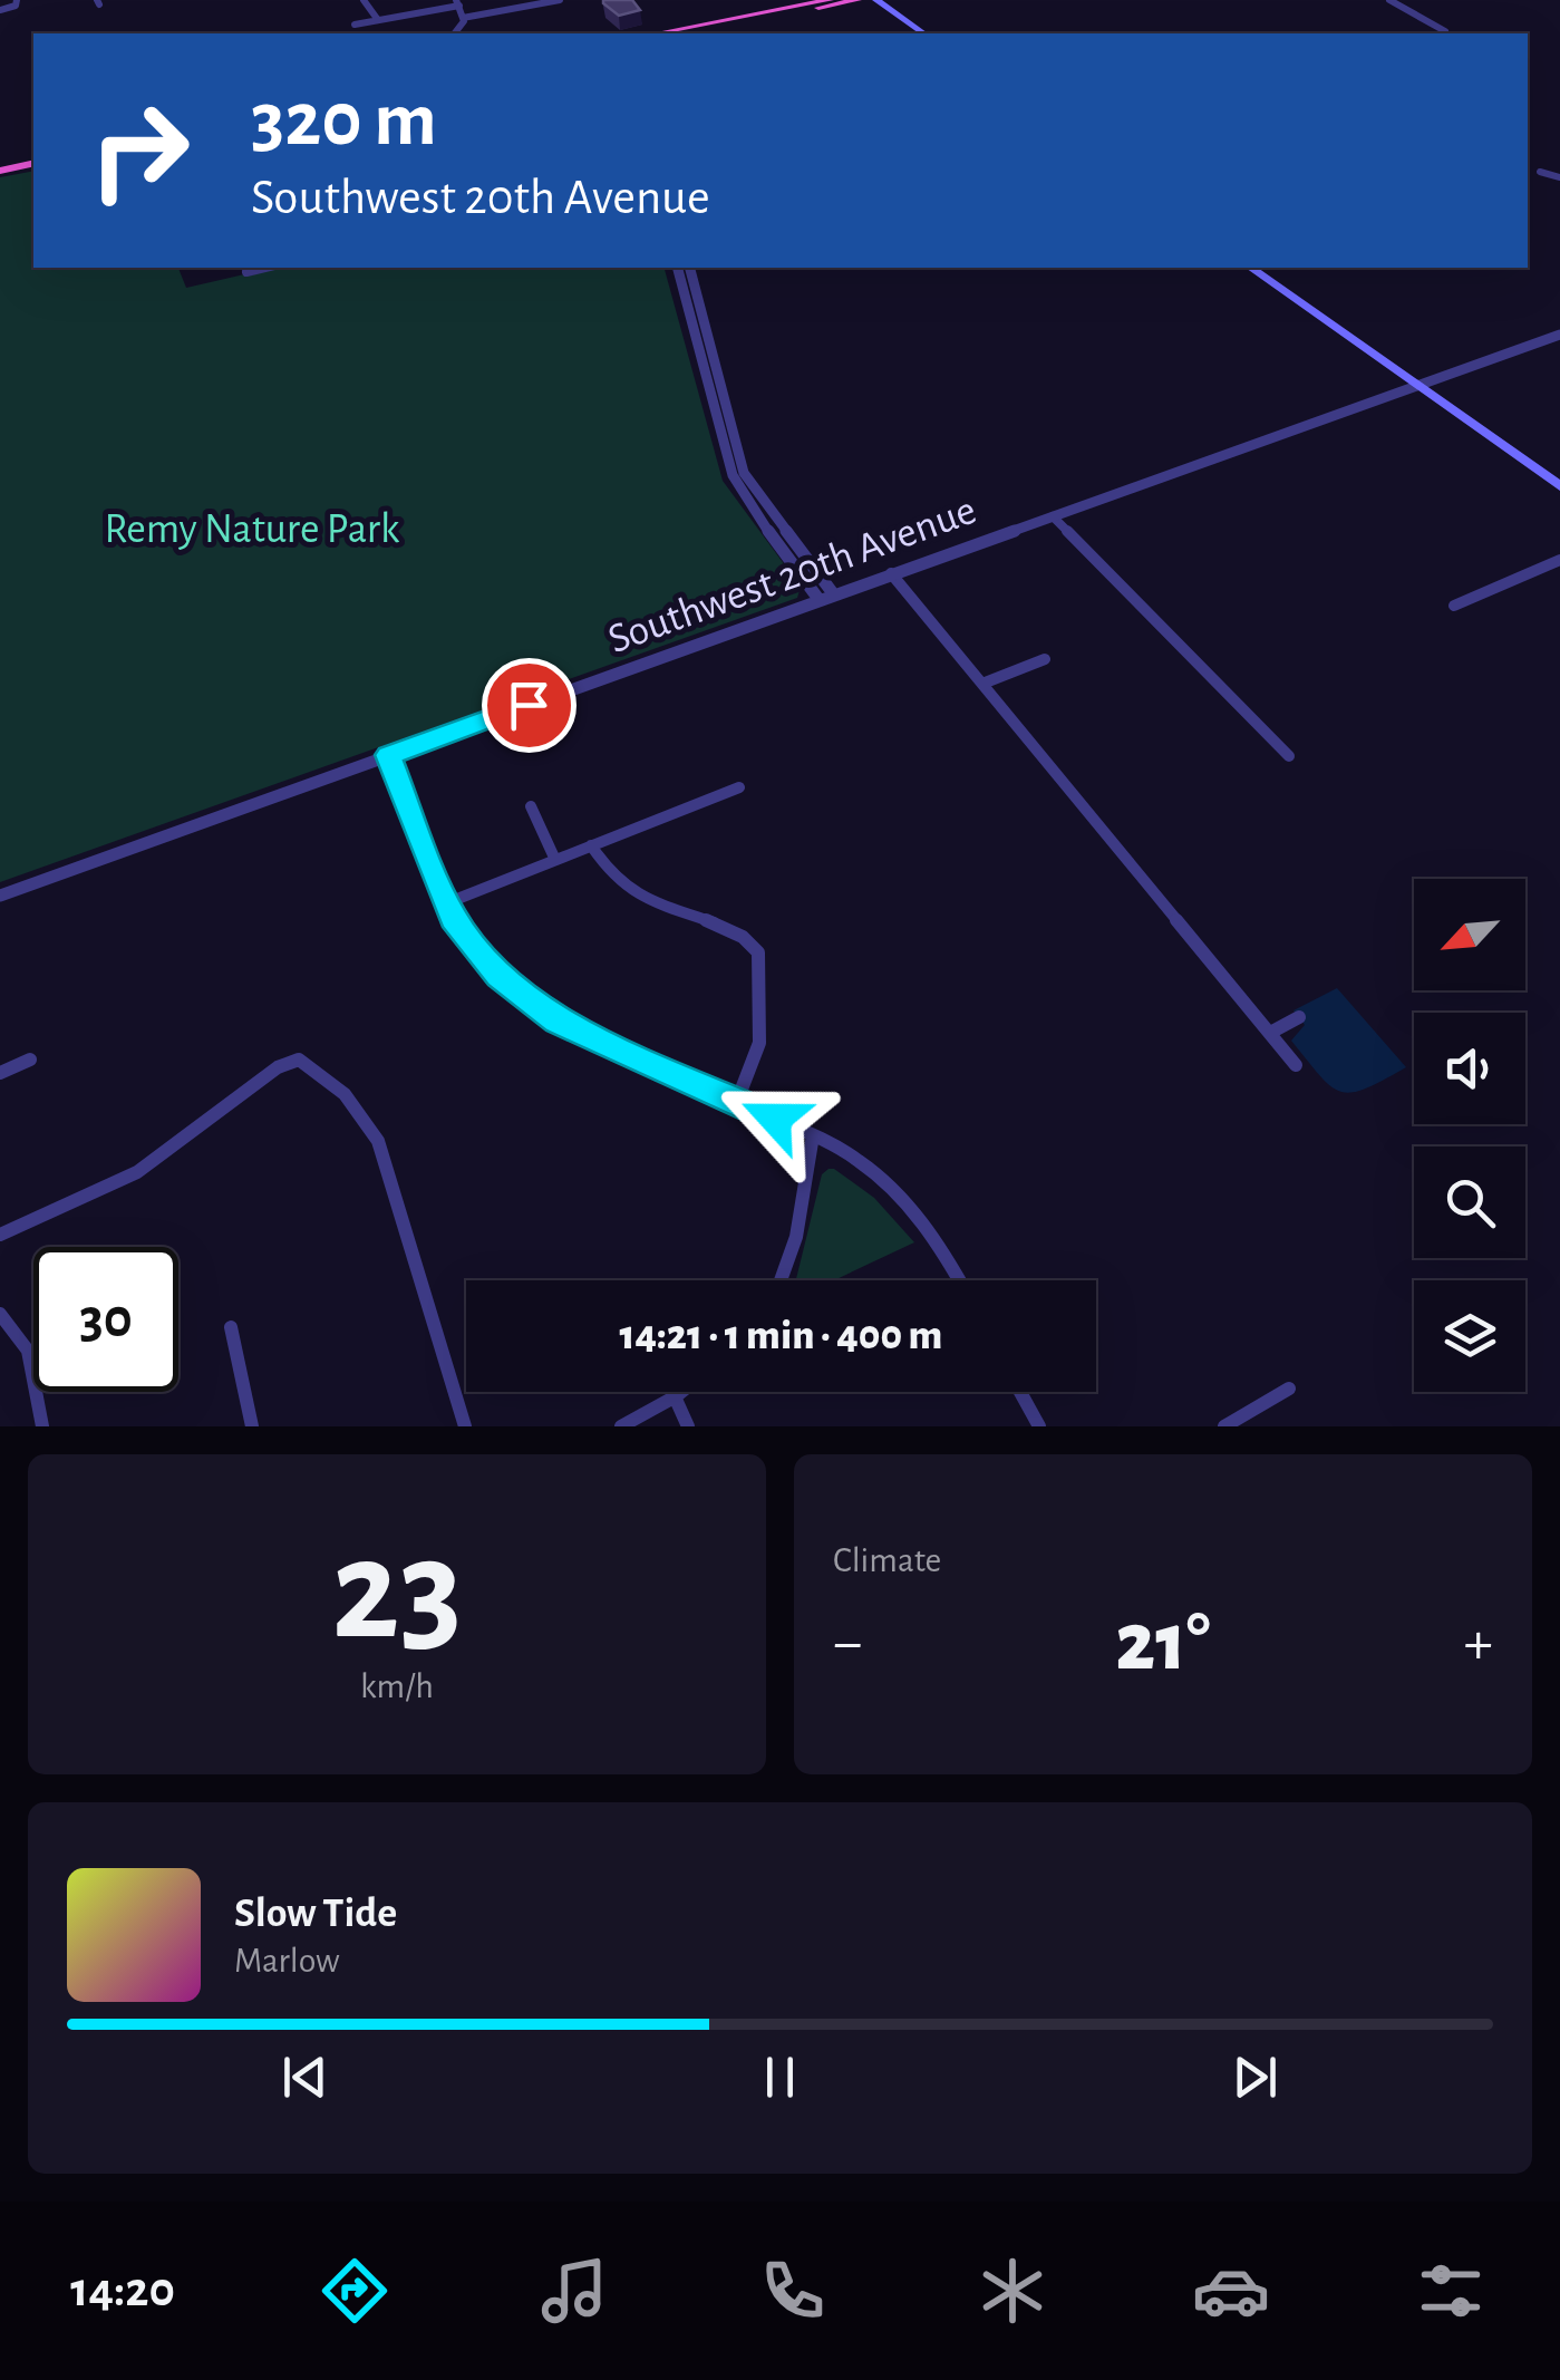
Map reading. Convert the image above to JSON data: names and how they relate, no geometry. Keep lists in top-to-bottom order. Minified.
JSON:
{"streets":{"street":["Southwest 20th Avenue"]},"parks":["Remy Nature Park"],"north":"bottom left","page":{"turn":["320 m","Southwest 20th Avenue"],"limit":"30","trip":"14:21 · 1 min · 400 m","tile":[["23","km/h"],"Climate"],"heat":["−","21°","+"],"song":["Slow Tide","Marlow"],"tabs":"14:20"}}
